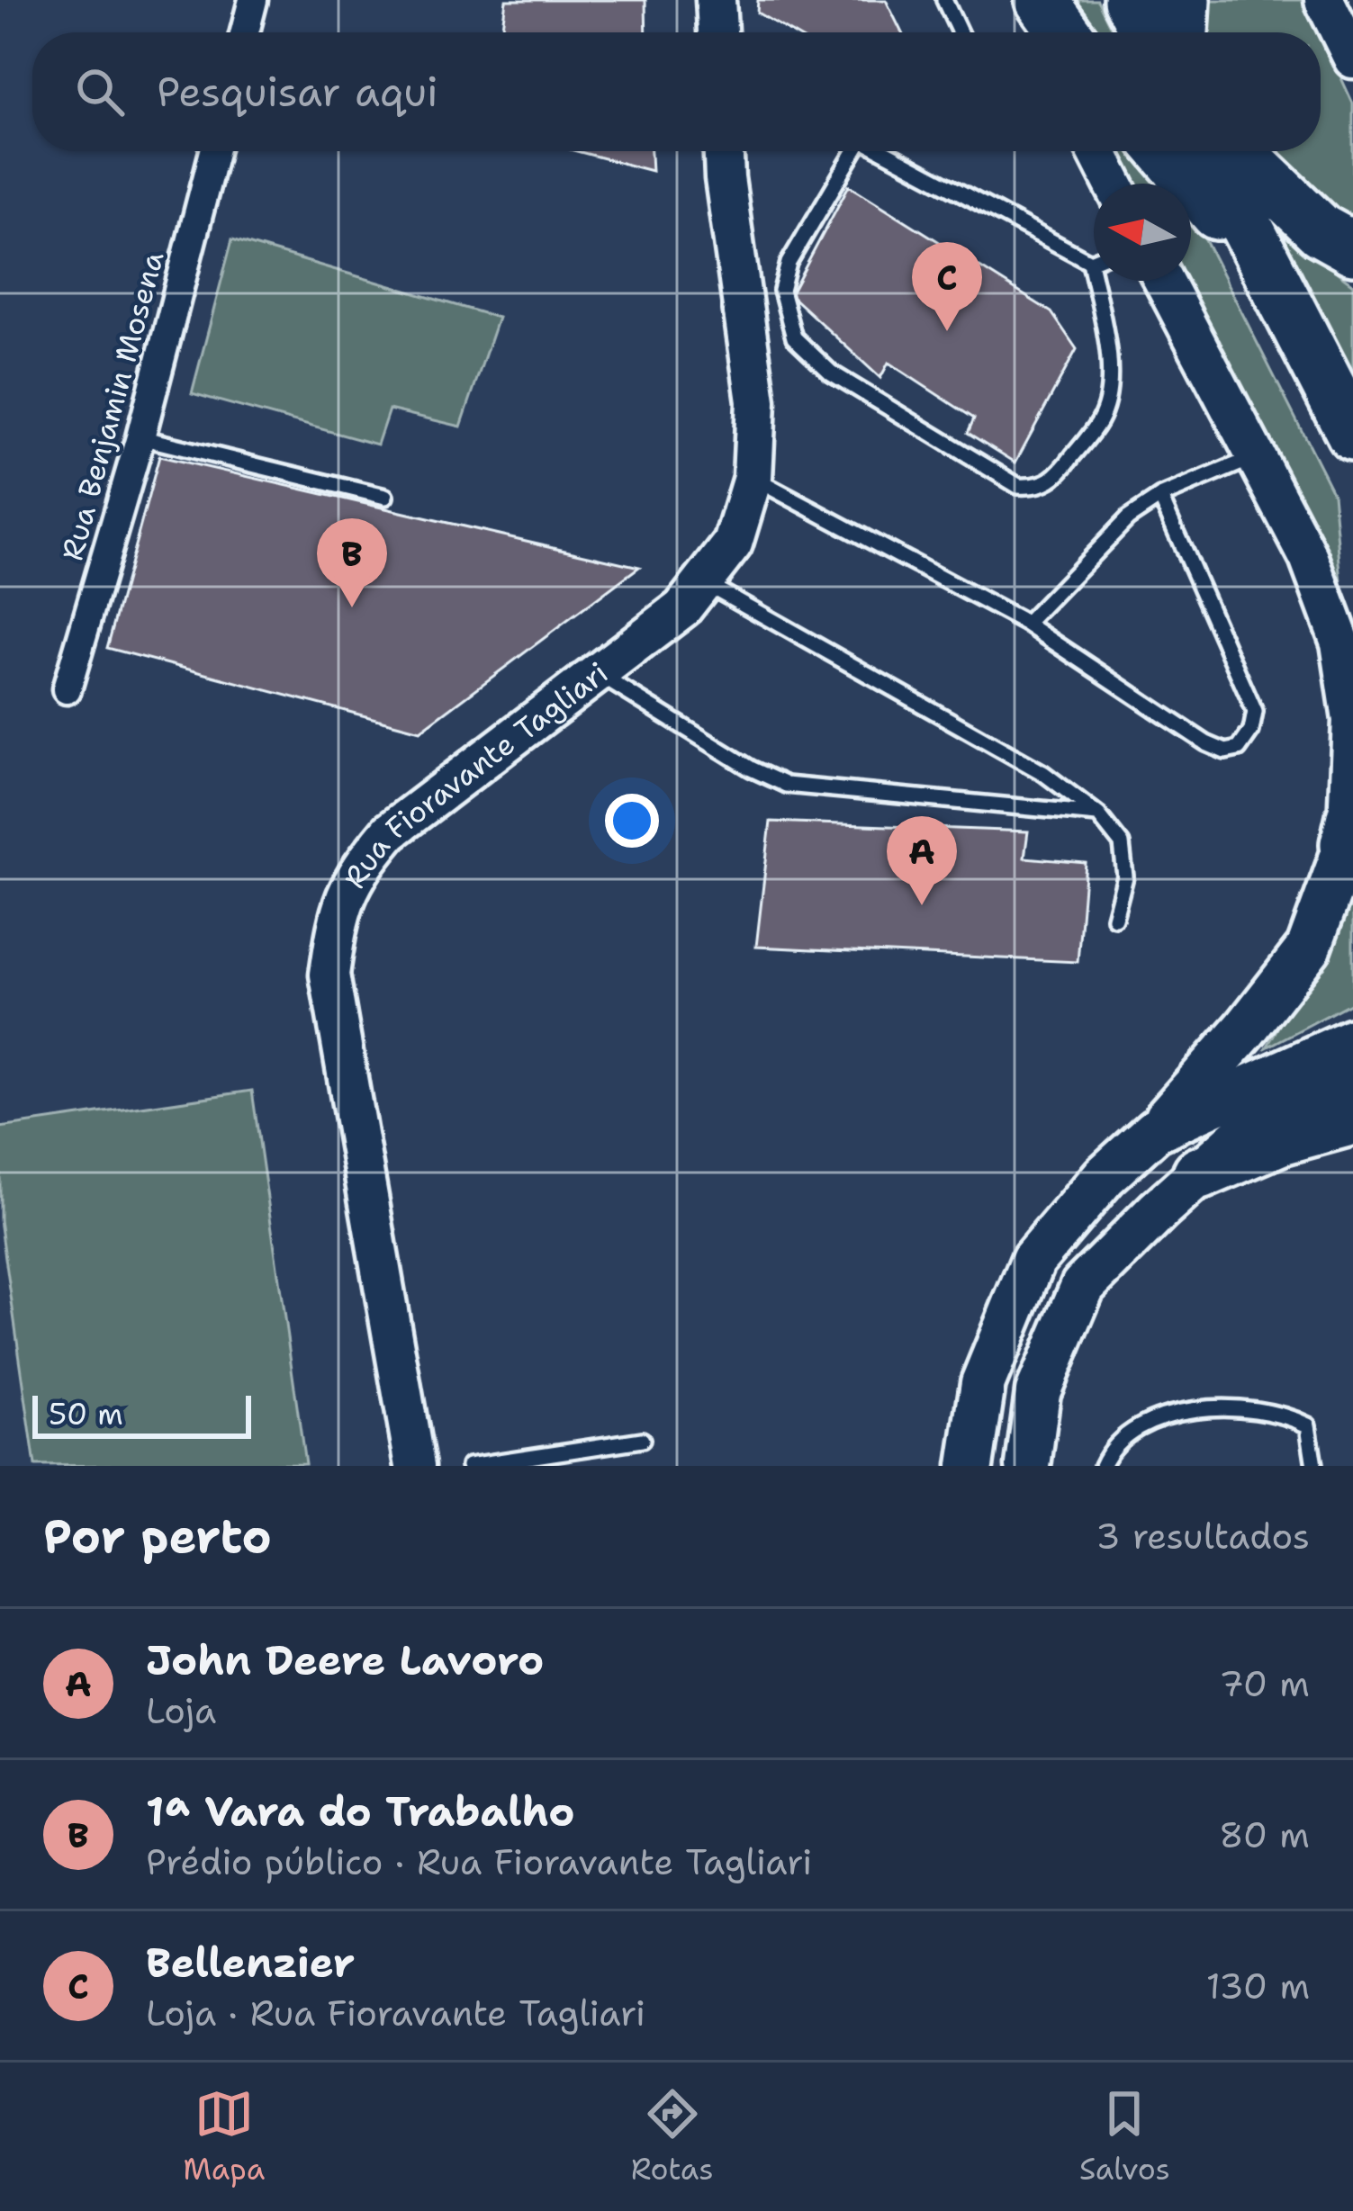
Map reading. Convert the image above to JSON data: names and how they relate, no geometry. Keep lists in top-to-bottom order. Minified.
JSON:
{"streets":{"street":["Rua Benjamin Mosena","Rua Fioravante Tagliari"]},"scale_bar":"50 m","north":"left","page":{"search":"Pesquisar aqui","pins":["C","B","A"],"scale":"50 m","heading":["Por perto","3 resultados"],"list":[{"mark":"A","name":"John Deere Lavoro","note":"Loja","value":"70 m"},{"mark":"B","name":"1ª Vara do Trabalho","note":"Prédio público · Rua Fioravante Tagliari","value":"80 m"},{"mark":"C","name":"Bellenzier","note":"Loja · Rua Fioravante Tagliari","value":"130 m"}],"nav":["Mapa","Rotas","Salvos"]}}
